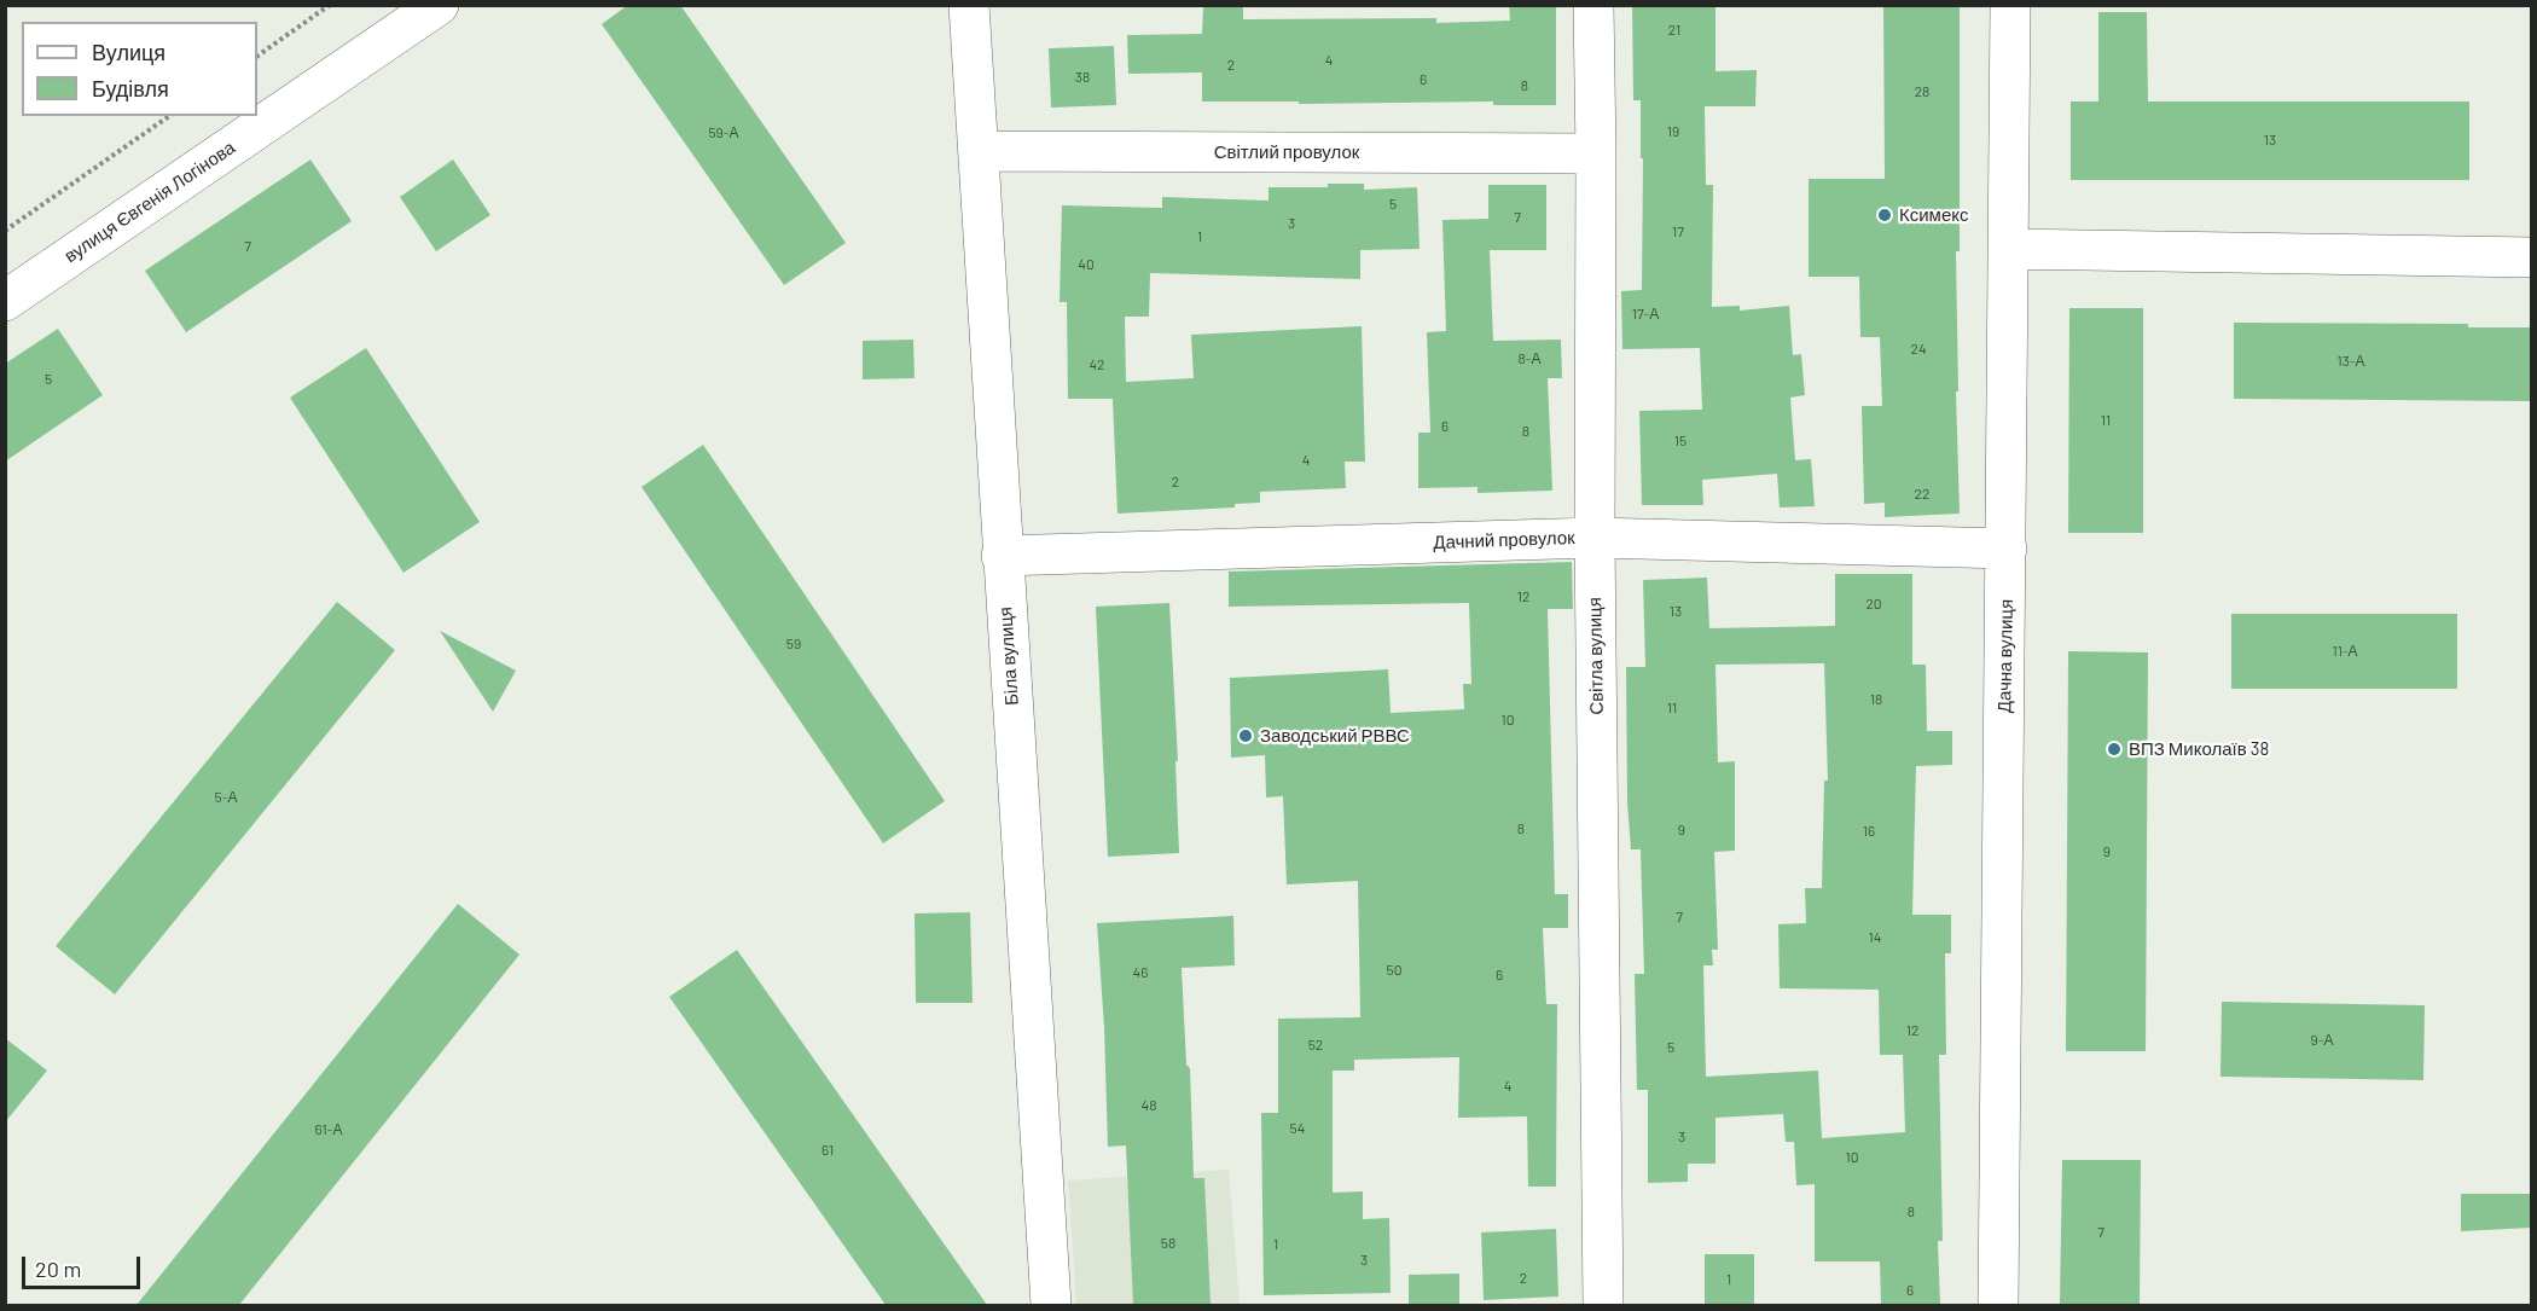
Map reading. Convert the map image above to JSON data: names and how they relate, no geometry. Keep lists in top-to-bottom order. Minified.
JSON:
{"streets":{"street":["Світлий провулок","вулиця Євгенія Логінова","Дачний провулок","Біла вулиця","Світла вулиця","Дачна вулиця"]},"crossings":[["Світлий провулок","Біла вулиця"],["Світлий провулок","Світла вулиця"],["Дачний провулок","Біла вулиця"],["Дачний провулок","Світла вулиця"],["Дачний провулок","Дачна вулиця"]],"places":["Ксимекс","Заводський РВВС","ВПЗ Миколаїв 38"],"house_numbers":["21","4","2","38","6","8","28","19","59-А","13","5","7","3","17","1","7","40","17-А","24","8-А","13-А","42","5","11","6","8","15","4","2","22","12","20","13","59","11-А","18","11","10","5-А","8","9","16","9","7","14","50","46","6","12","9-А","52","5","4","48","54","61-А","3","61","10","8","7","58","1","3","2","1","6"],"legend":["Вулиця","Будівля"],"scale_bar":"20 m"}
